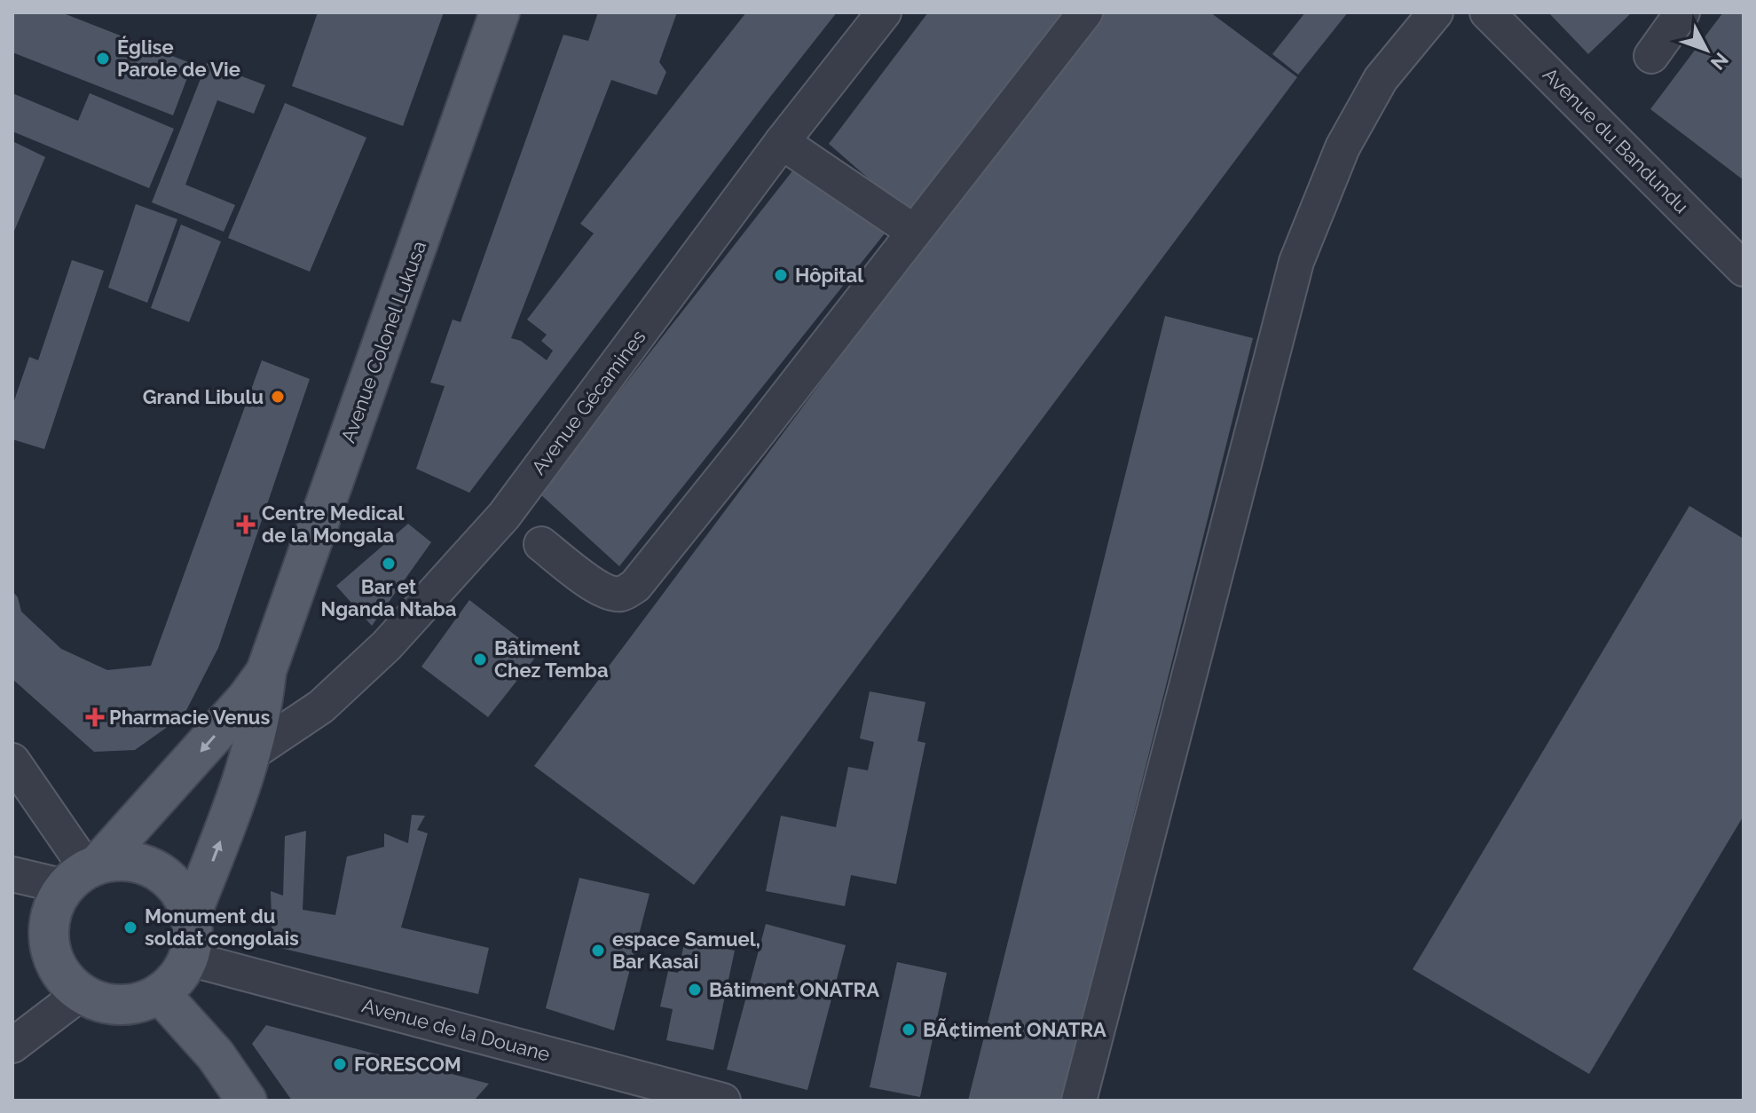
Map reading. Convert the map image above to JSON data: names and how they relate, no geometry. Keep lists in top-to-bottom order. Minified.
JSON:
{"streets":{"main road":["Avenue Colonel Lukusa"],"street":["Avenue du Bandundu","Avenue Gécamines","Avenue de la Douane"]},"crossings":[["Avenue Colonel Lukusa","Avenue Gécamines"],["Avenue Colonel Lukusa","Avenue de la Douane"]],"places":{"other":["Église Parole de Vie","Hôpital","Grand Libulu","Bar et Nganda Ntaba","Bâtiment Chez Temba","Monument du soldat congolais","espace Samuel, Bar Kasai","Bâtiment ONATRA","BÃ¢timent ONATRA","FORESCOM"],"health":["Centre Medical de la Mongala","Pharmacie Venus"]},"north":"bottom right"}
